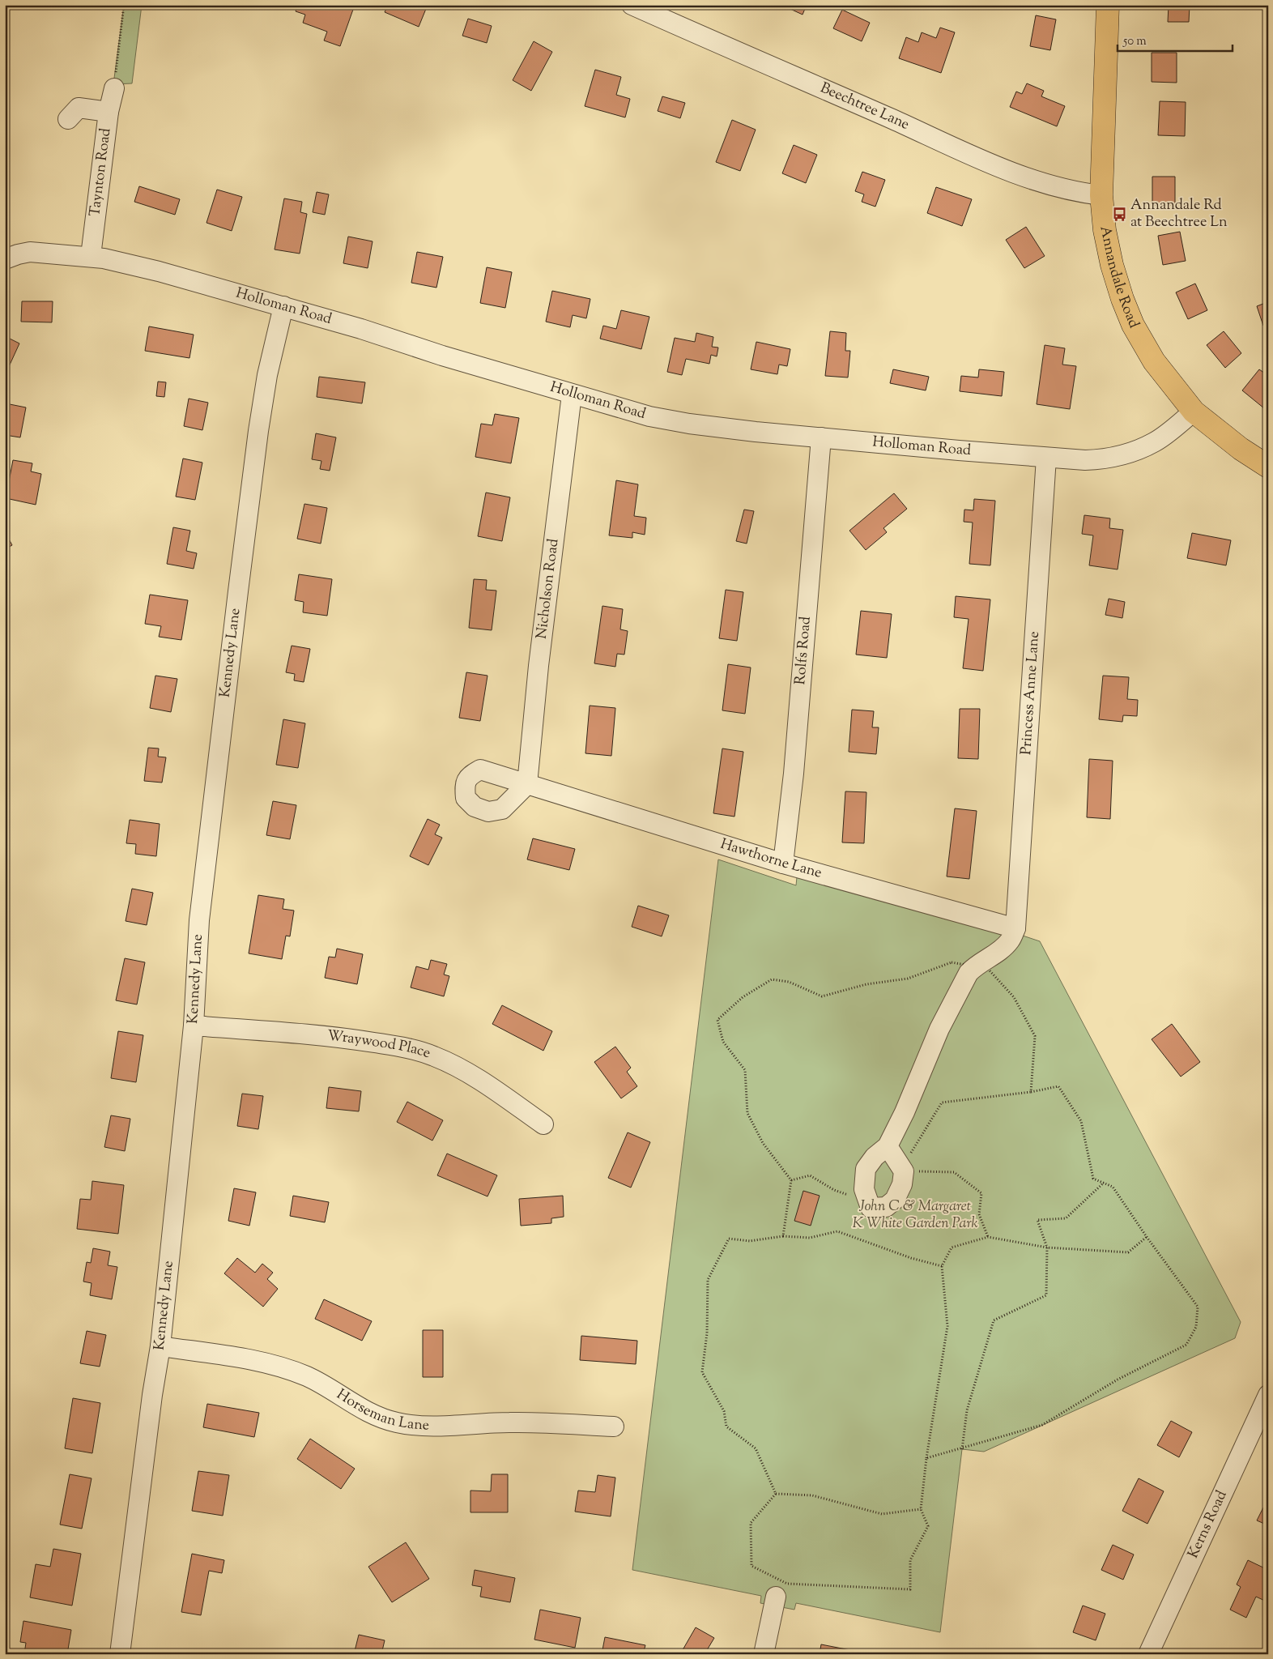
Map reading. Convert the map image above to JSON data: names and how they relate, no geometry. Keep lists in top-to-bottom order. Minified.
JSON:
{"streets":{"main road":["Annandale Road"],"street":["Beechtree Lane","Taynton Road","Holloman Road","Nicholson Road","Rolfs Road","Kennedy Lane","Princess Anne Lane","Hawthorne Lane","Wraywood Place","Horseman Lane","Kerns Road"]},"crossings":[["Beechtree Lane","Annandale Road"],["Taynton Road","Holloman Road"],["Annandale Road","Holloman Road"],["Holloman Road","Nicholson Road"],["Holloman Road","Rolfs Road"],["Holloman Road","Kennedy Lane"],["Holloman Road","Princess Anne Lane"],["Nicholson Road","Hawthorne Lane"],["Rolfs Road","Hawthorne Lane"],["Kennedy Lane","Wraywood Place"],["Kennedy Lane","Horseman Lane"],["Princess Anne Lane","Hawthorne Lane"]],"parks":["John C & Margaret K White Garden Park"],"places":{"bus stop":["Annandale Rd at Beechtree Ln"]},"scale_bar":"50 m"}
